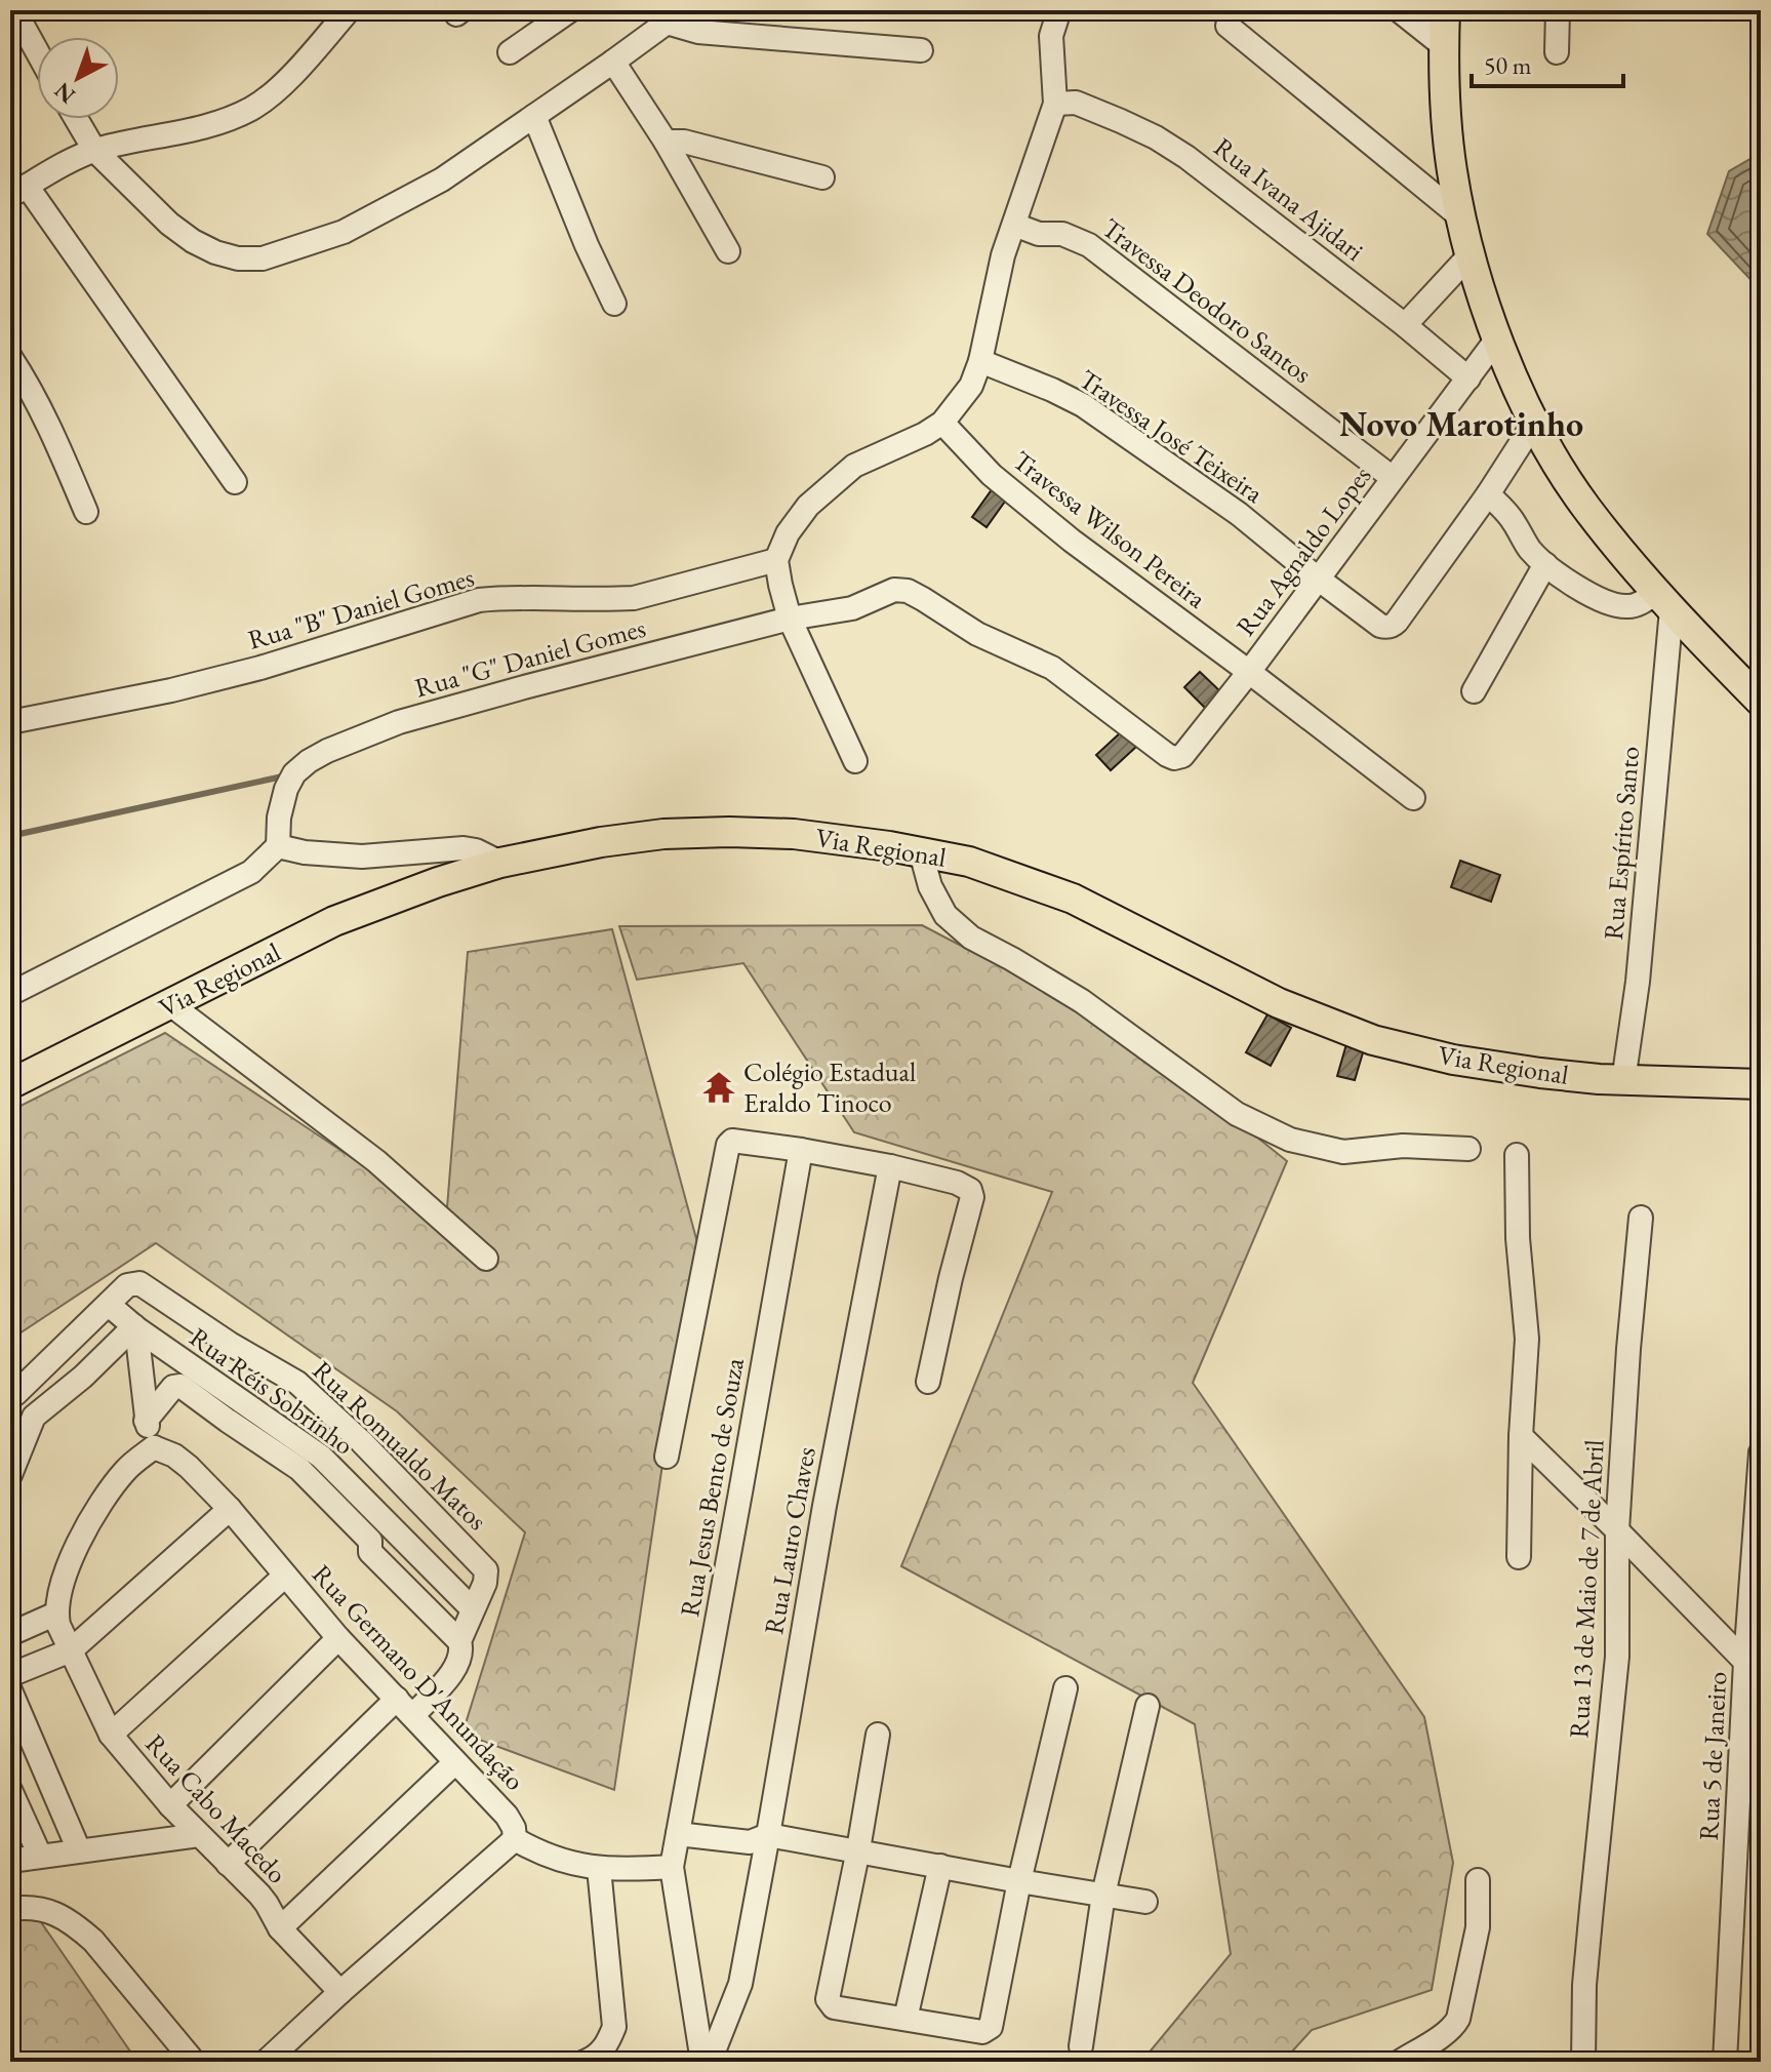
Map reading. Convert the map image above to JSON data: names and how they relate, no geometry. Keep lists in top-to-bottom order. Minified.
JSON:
{"streets":{"main road":["Via Regional"],"street":["Rua Ivana Ajidari","Travessa Deodoro Santos","Travessa José Teixeira","Travessa Wilson Pereira","Rua Agnaldo Lopes","Rua \"B\" Daniel Gomes","Rua \"G\" Daniel Gomes","Rua Espírito Santo","Rua Réis Sobrinho","Rua Romualdo Matos","Rua Jesus Bento de Souza","Rua Lauro Chaves","Rua 13 de Maio de 7 de Abril","Rua Germano D'Anundação","Rua 5 de Janeiro","Rua Cabo Macedo"]},"crossings":[["Rua Ivana Ajidari","Rua Agnaldo Lopes"],["Travessa Deodoro Santos","Rua Agnaldo Lopes"],["Travessa José Teixeira","Rua Agnaldo Lopes"],["Travessa Wilson Pereira","Rua Agnaldo Lopes"],["Rua Agnaldo Lopes","Rua \"G\" Daniel Gomes"],["Rua Espírito Santo","Via Regional"],["Rua Réis Sobrinho","Rua Romualdo Matos"],["Rua Romualdo Matos","Rua Germano D'Anundação"],["Rua Romualdo Matos","Rua Cabo Macedo"]],"districts":["Novo Marotinho"],"places":{"temple":["Colégio Estadual Eraldo Tinoco"]},"scale_bar":"50 m","north":"bottom left"}
